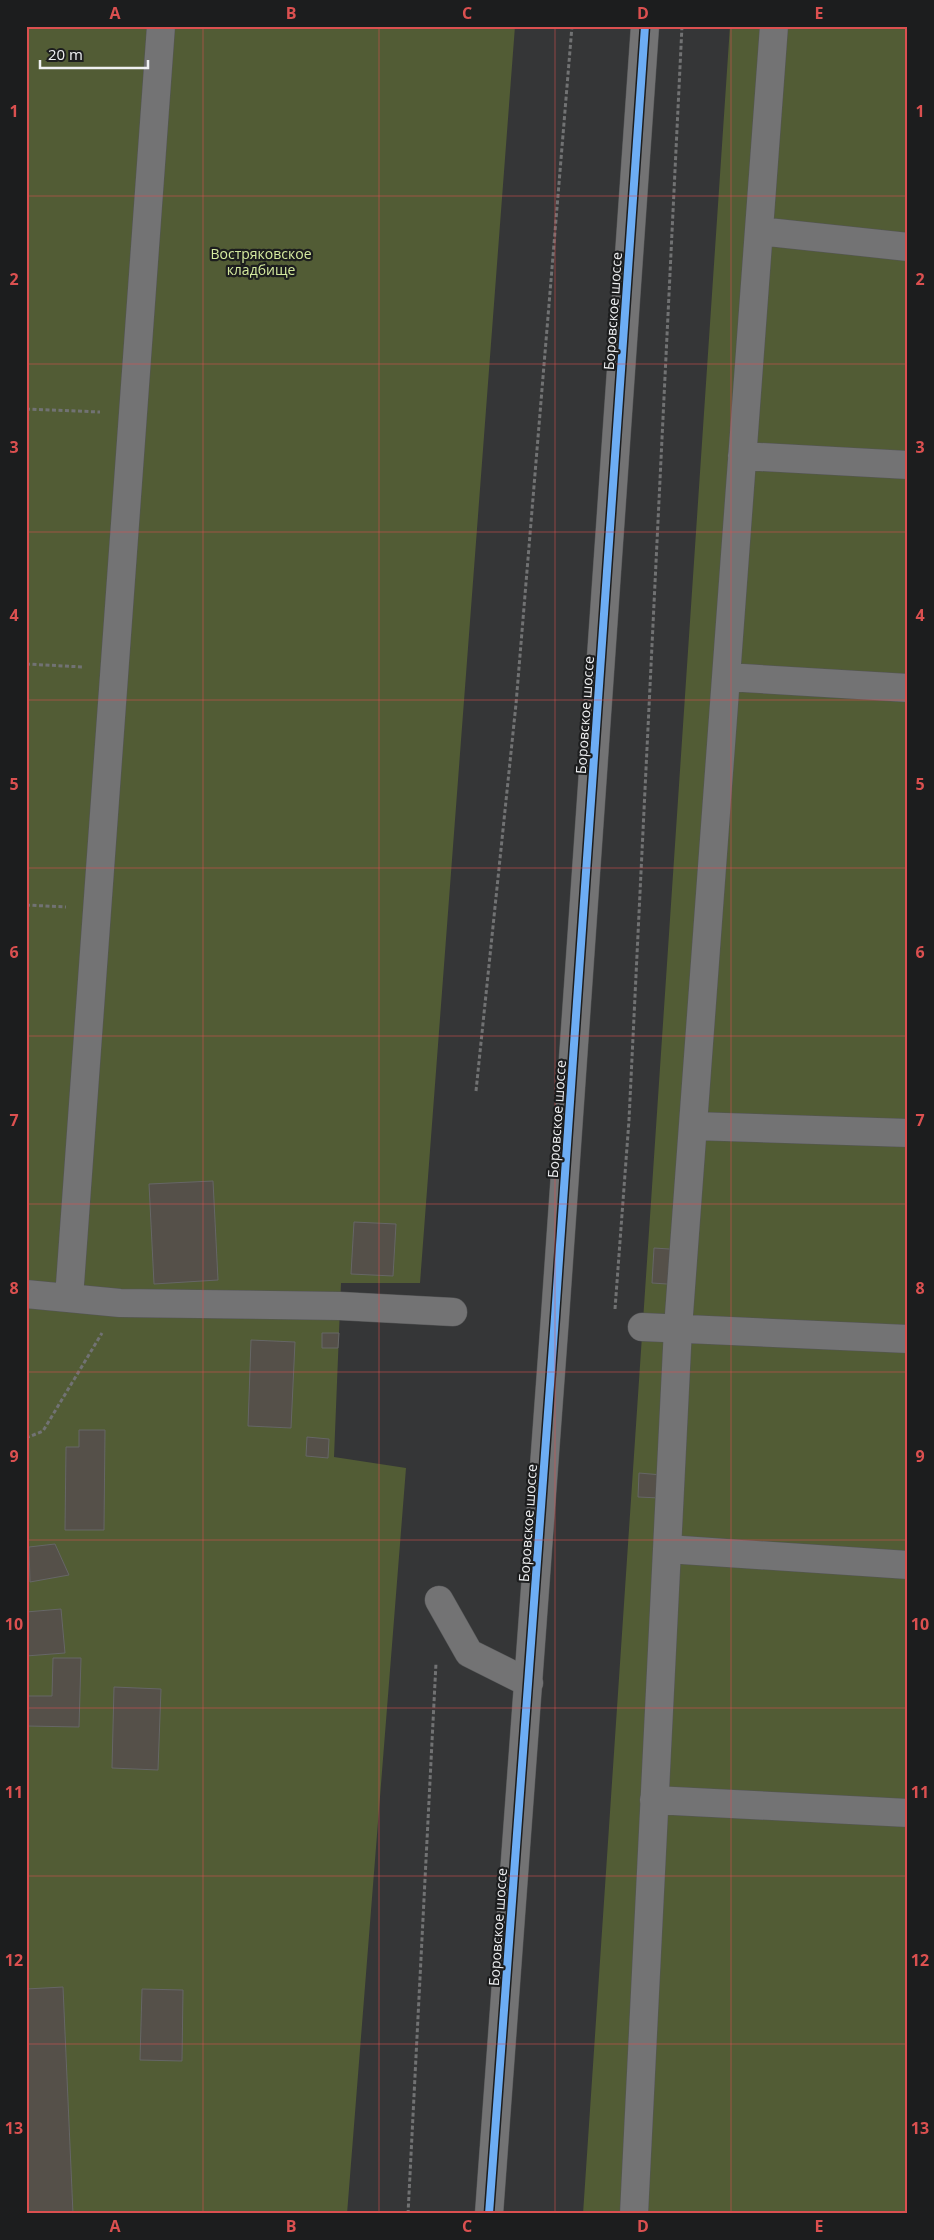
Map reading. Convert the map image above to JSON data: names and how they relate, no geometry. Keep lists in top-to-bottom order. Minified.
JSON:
{"streets":{"street":["Боровское шоссе"]},"parks":["Востряковское кладбище"],"scale_bar":"20 m","grid":{"columns":["A","B","C","D","E"],"rows":["1","2","3","4","5","6","7","8","9","10","11","12","13"]}}
